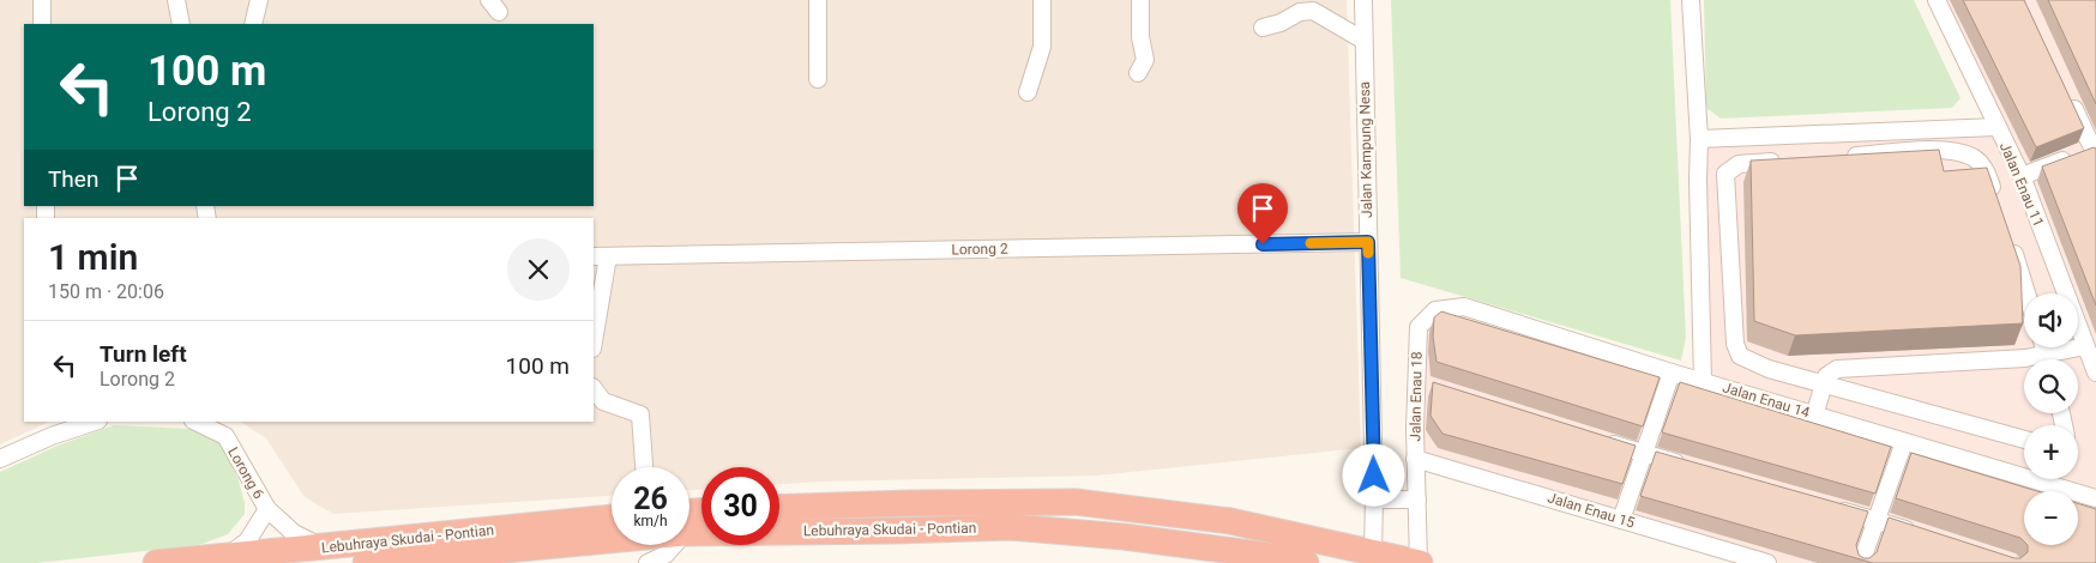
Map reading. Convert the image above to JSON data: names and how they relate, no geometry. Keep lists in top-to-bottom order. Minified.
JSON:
{"streets":{"highway":["Lebuhraya Skudai - Pontian"],"street":["Jalan Kampung Nesa","Jalan Enau 11","Lorong 2","Jalan Enau 18","Jalan Enau 14","Lorong 6","Jalan Enau 15"]},"crossings":[["Jalan Kampung Nesa","Lorong 2"],["Jalan Kampung Nesa","Lebuhraya Skudai - Pontian"],["Jalan Enau 18","Jalan Enau 14"],["Jalan Enau 18","Jalan Enau 15"],["Jalan Enau 18","Lebuhraya Skudai - Pontian"],["Lorong 6","Lebuhraya Skudai - Pontian"]],"page":{"turn":["100 m","Lorong 2"],"then":"Then","heading":["1 min","150 m · 20:06"],"map_buttons":["+","−"],"list":[{"name":"Turn left","note":"Lorong 2","value":"100 m"}],"speed":"26 km/h","limit":"30"}}
